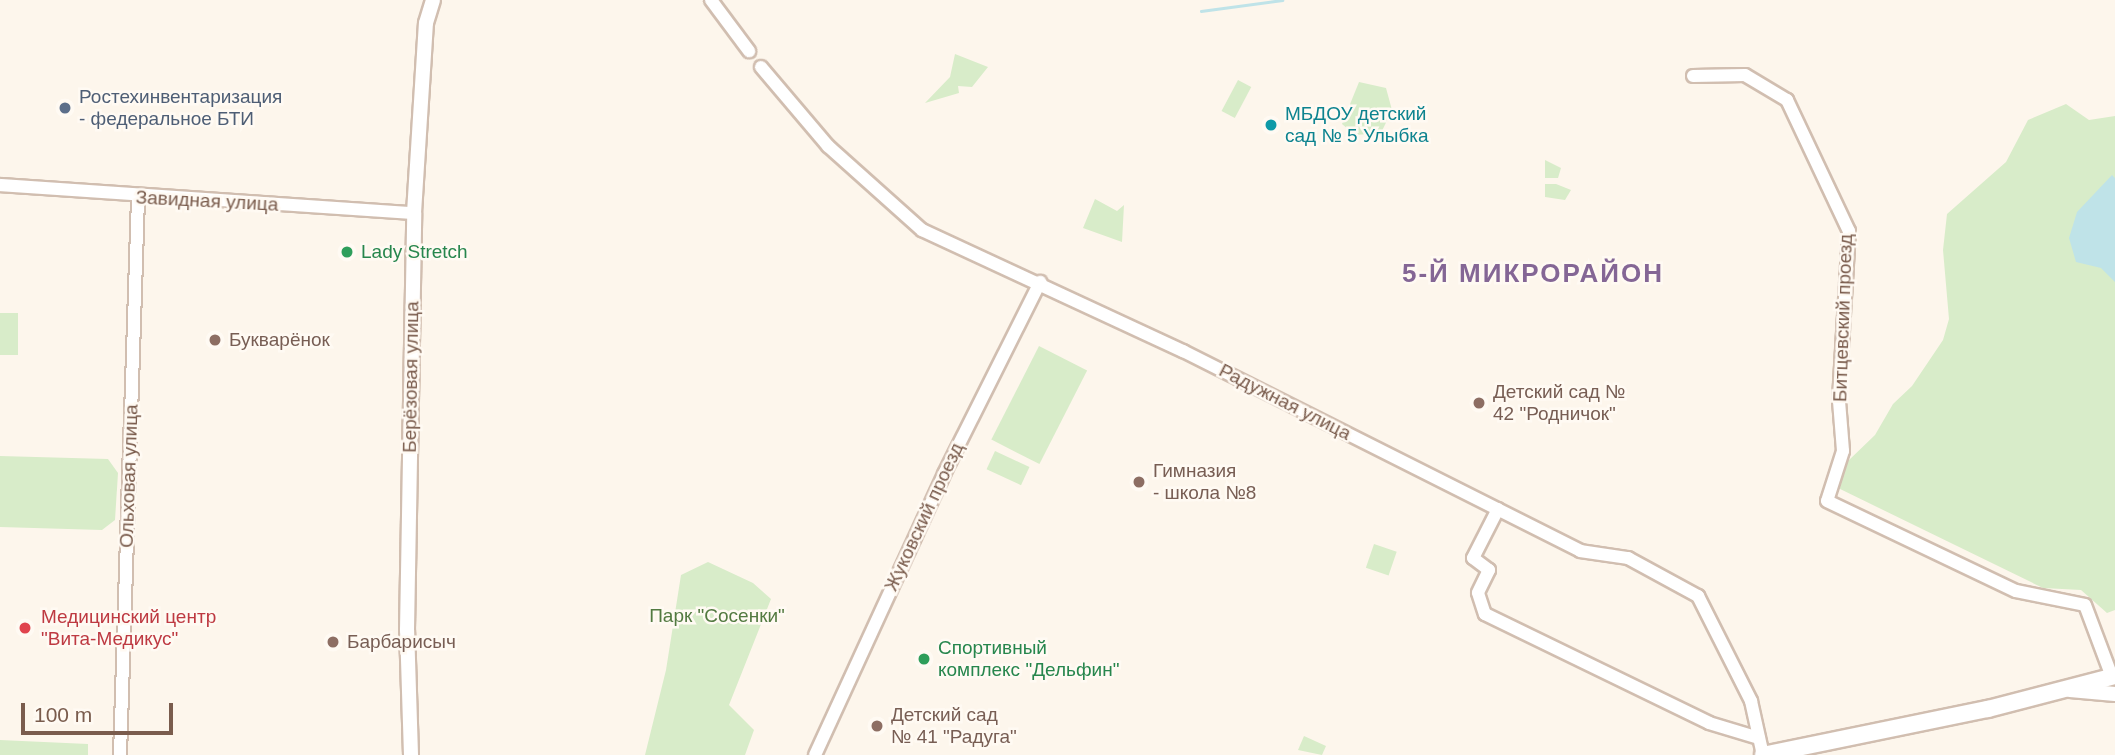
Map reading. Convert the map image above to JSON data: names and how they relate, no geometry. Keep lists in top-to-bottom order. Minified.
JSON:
{"streets":{"street":["Завидная улица","Битцевский проезд","Берёзовая улица","Радужная улица","Ольховая улица","Жуковский проезд"]},"crossings":[["Завидная улица","Берёзовая улица"],["Завидная улица","Ольховая улица"],["Радужная улица","Жуковский проезд"]],"districts":["5-Й МИКРОРАЙОН"],"parks":["Парк \"Сосенки\""],"places":["Ростехинвентаризация - федеральное БТИ","МБДОУ детский сад № 5 Улыбка","Lady Stretch","Букварёнок","Детский сад № 42 \"Родничок\"","Гимназия - школа №8","Медицинский центр \"Вита-Медикус\"","Барбарисыч","Спортивный комплекс \"Дельфин\"","Детский сад № 41 \"Радуга\""],"scale_bar":"100 m"}
